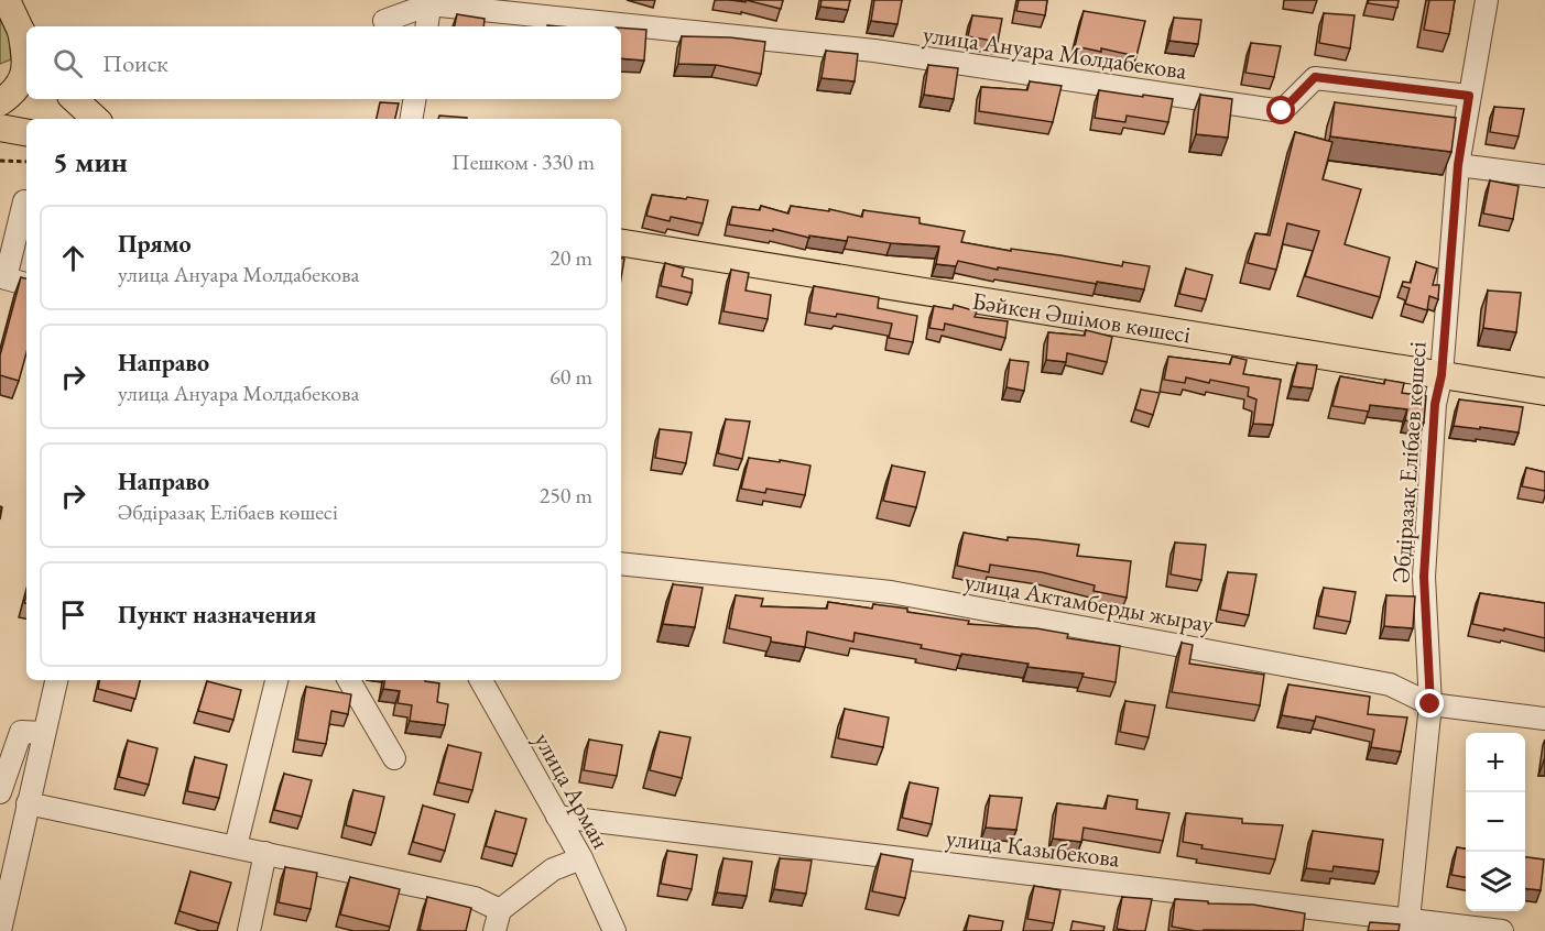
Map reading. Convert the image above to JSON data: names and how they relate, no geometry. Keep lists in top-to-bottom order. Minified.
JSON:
{"streets":{"main road":["Бәйкен Әшімов көшесі"],"street":["улица Ануара Молдабекова","Әбдіразақ Елібаев көшесі","улица Актамберды жырау","улица Арман","улица Казыбекова"]},"crossings":[["улица Ануара Молдабекова","Әбдіразақ Елібаев көшесі"],["Бәйкен Әшімов көшесі","Әбдіразақ Елібаев көшесі"],["Әбдіразақ Елібаев көшесі","улица Актамберды жырау"],["Әбдіразақ Елібаев көшесі","улица Казыбекова"],["улица Арман","улица Казыбекова"]],"page":{"search":"Поиск","heading":["5 мин","Пешком · 330 m"],"list":[["Прямо","улица Ануара Молдабекова","20 m"],["Направо","улица Ануара Молдабекова","60 m"],["Направо","Әбдіразақ Елібаев көшесі","250 m"],"Пункт назначения"],"map_buttons":["+","−"]}}
